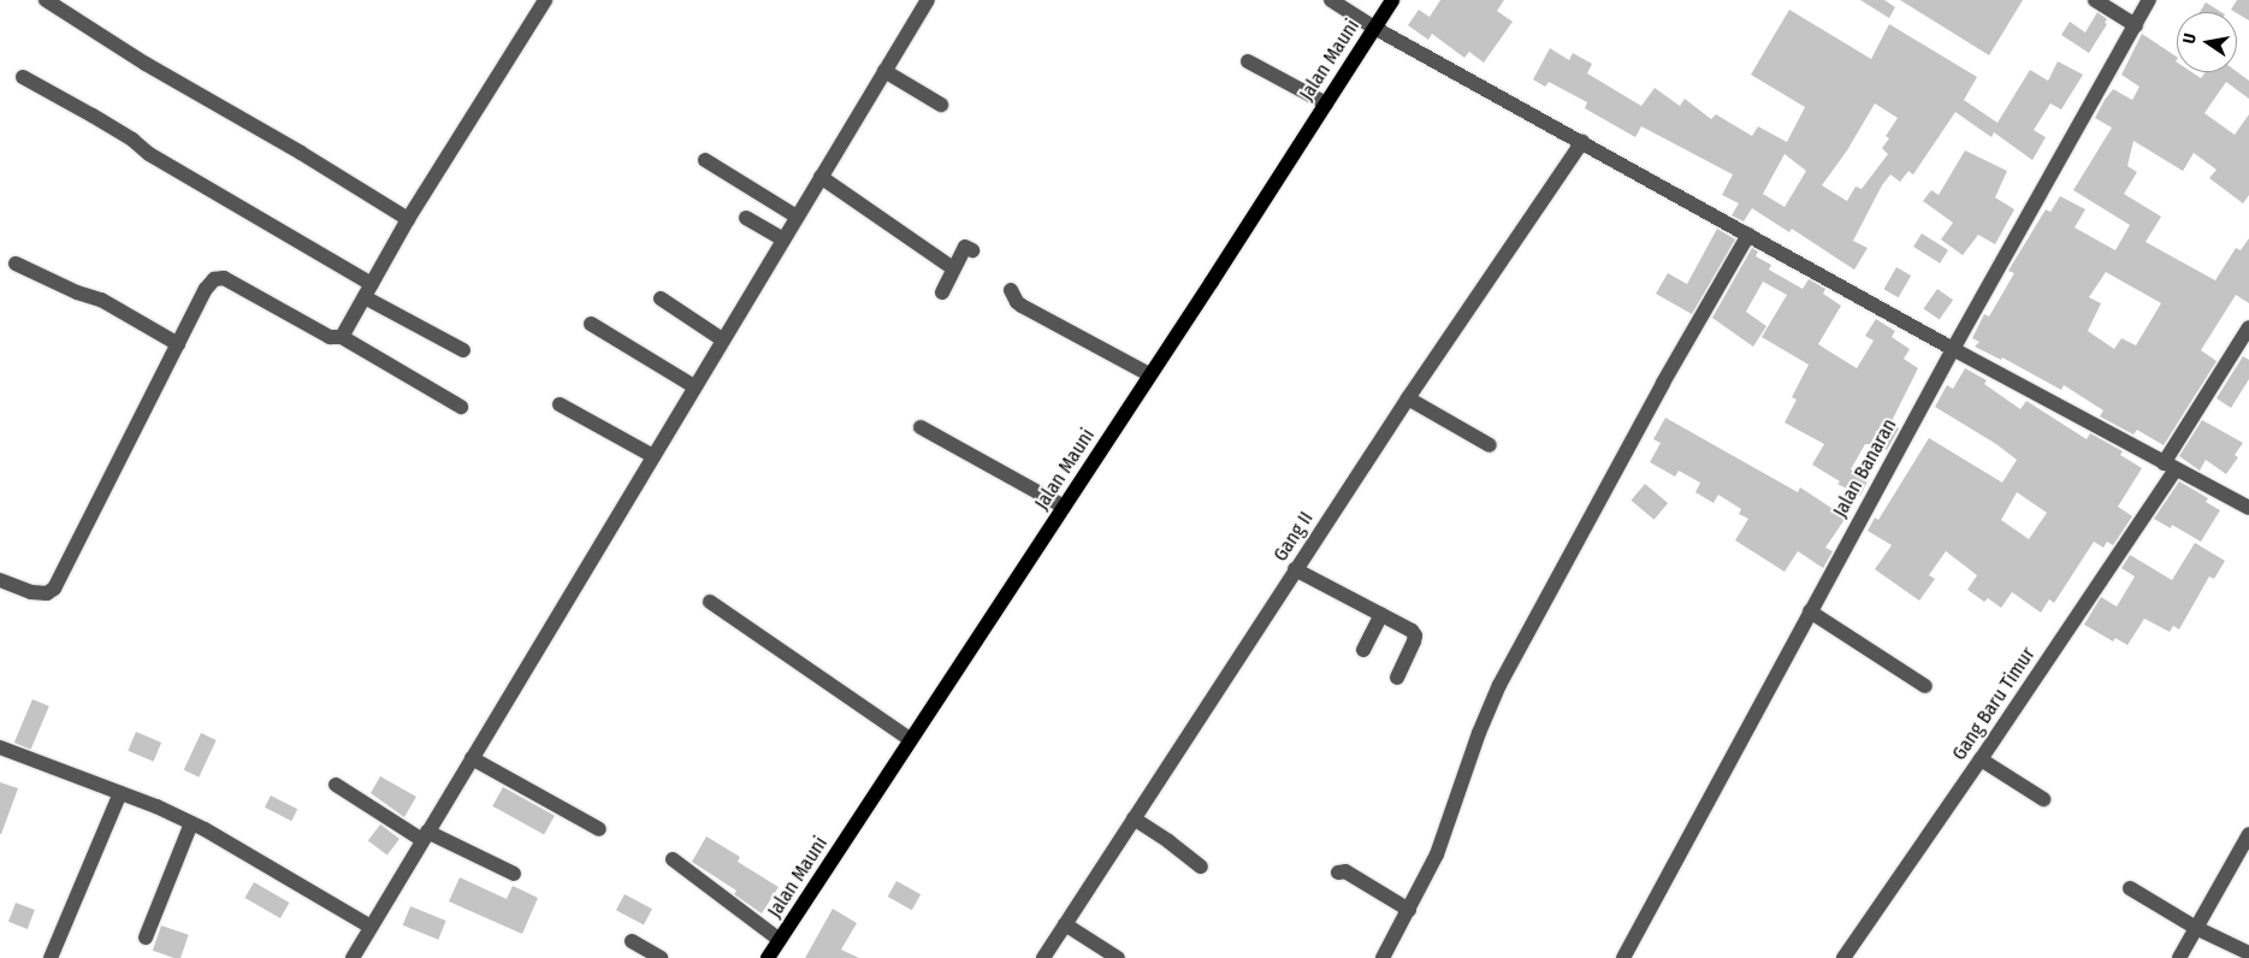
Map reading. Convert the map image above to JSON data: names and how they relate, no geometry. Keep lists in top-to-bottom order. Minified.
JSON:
{"streets":{"main road":["Jalan Mauni"],"street":["Jalan Banaran","Gang II","Gang Baru Timur"]},"north":"left"}
